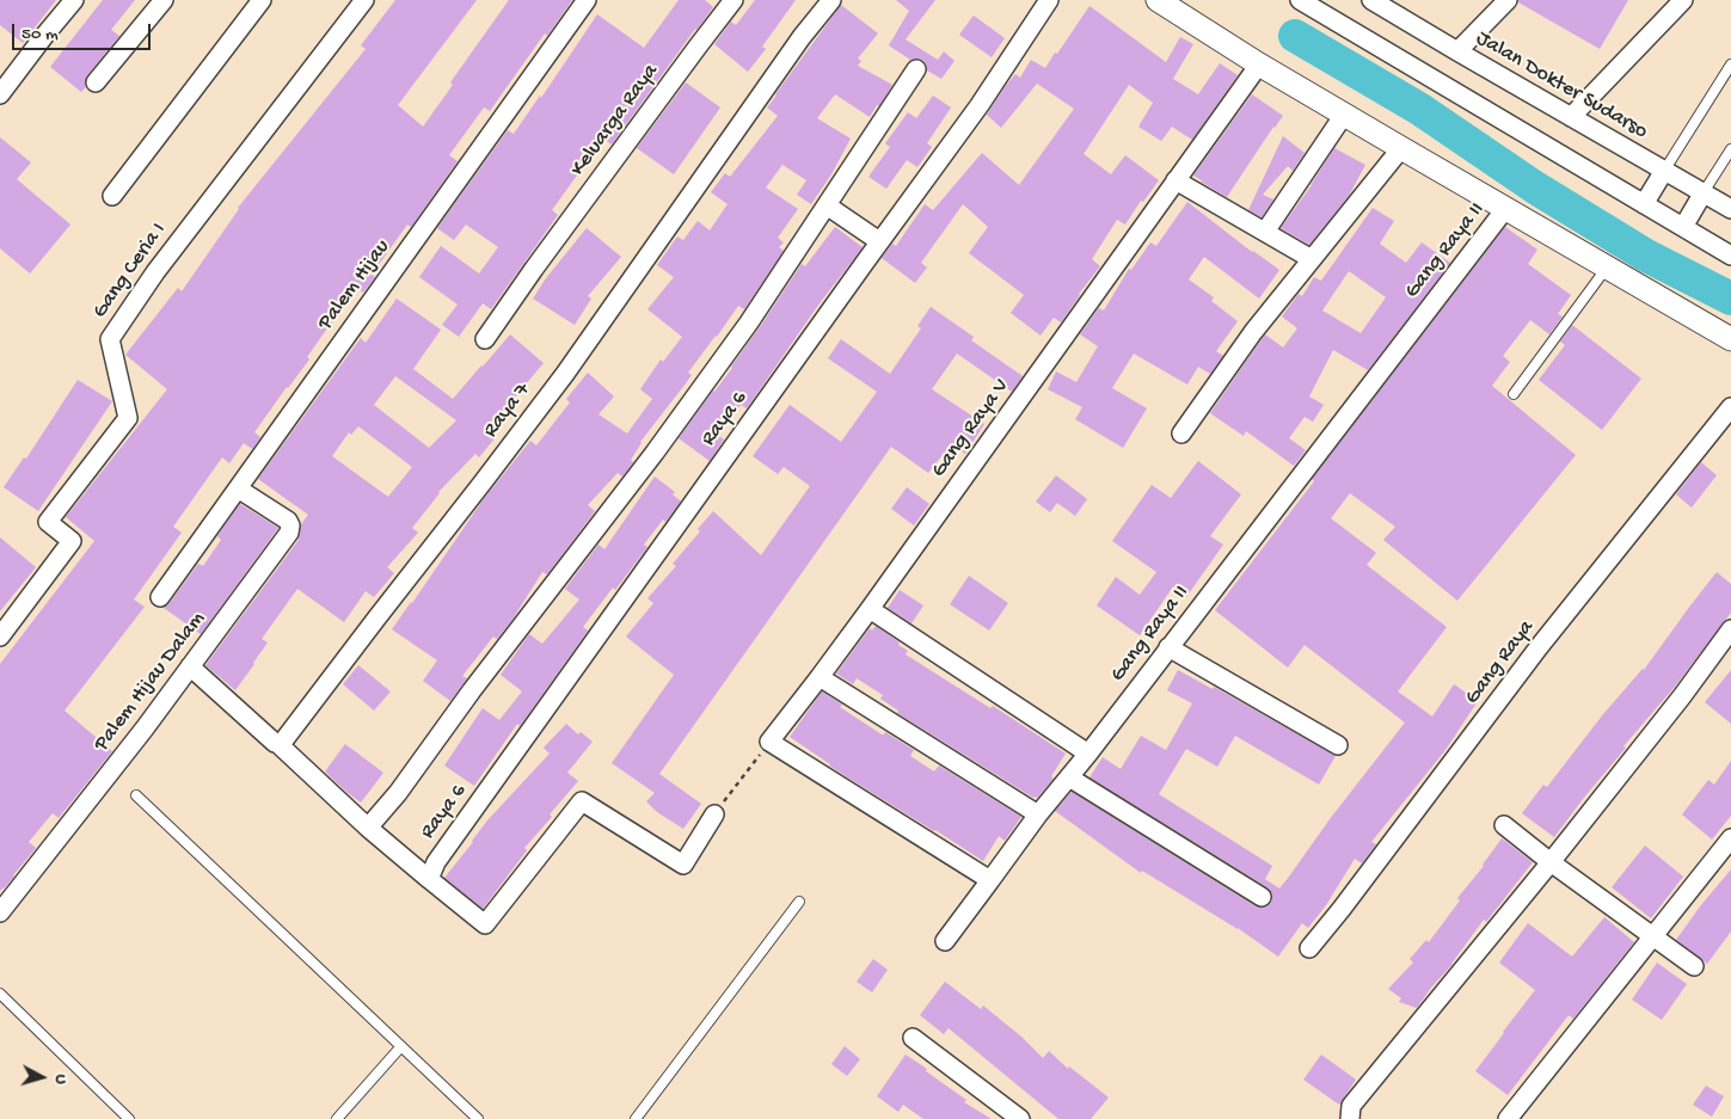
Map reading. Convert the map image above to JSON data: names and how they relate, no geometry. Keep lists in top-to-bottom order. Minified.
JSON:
{"streets":{"street":["Jalan Dokter Sudarso","Keluarga Raya","Gang Raya II","Gang Ceria I","Palem Hijau","Raya 7","Raya 6","Gang Raya V","Gang Raya","Palem Hijau Dalam"]},"crossings":[["Palem Hijau","Palem Hijau Dalam"]],"scale_bar":"50 m","north":"right"}
